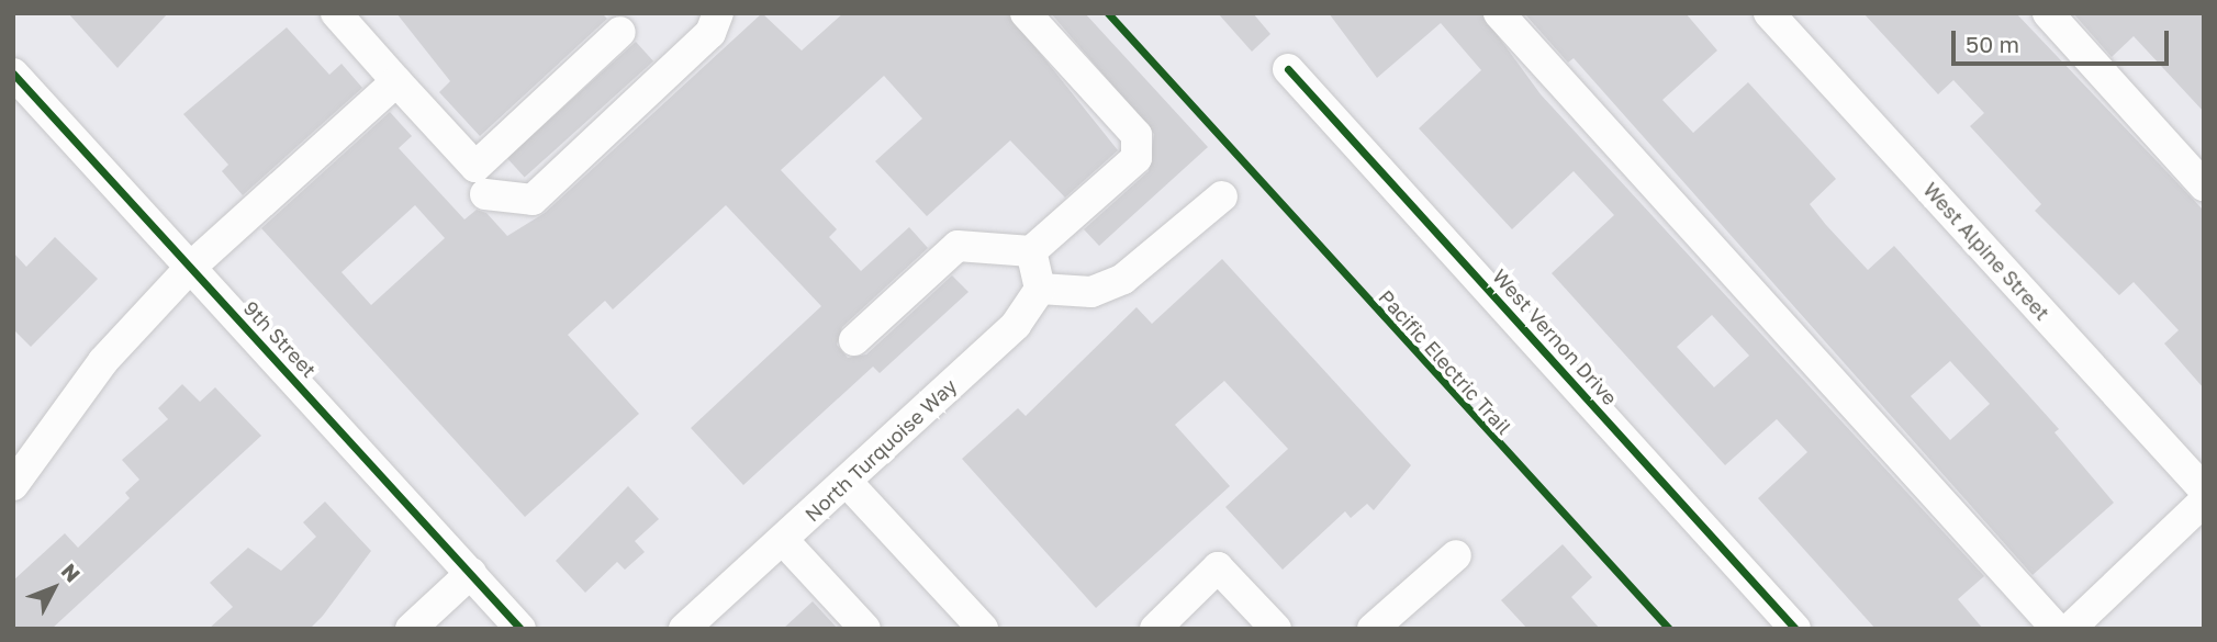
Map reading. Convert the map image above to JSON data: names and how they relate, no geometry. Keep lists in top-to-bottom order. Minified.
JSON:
{"streets":{"street":["West Alpine Street","West Vernon Drive","9th Street","North Turquoise Way"],"cycle path":["Pacific Electric Trail"]},"scale_bar":"50 m","north":"top right"}
